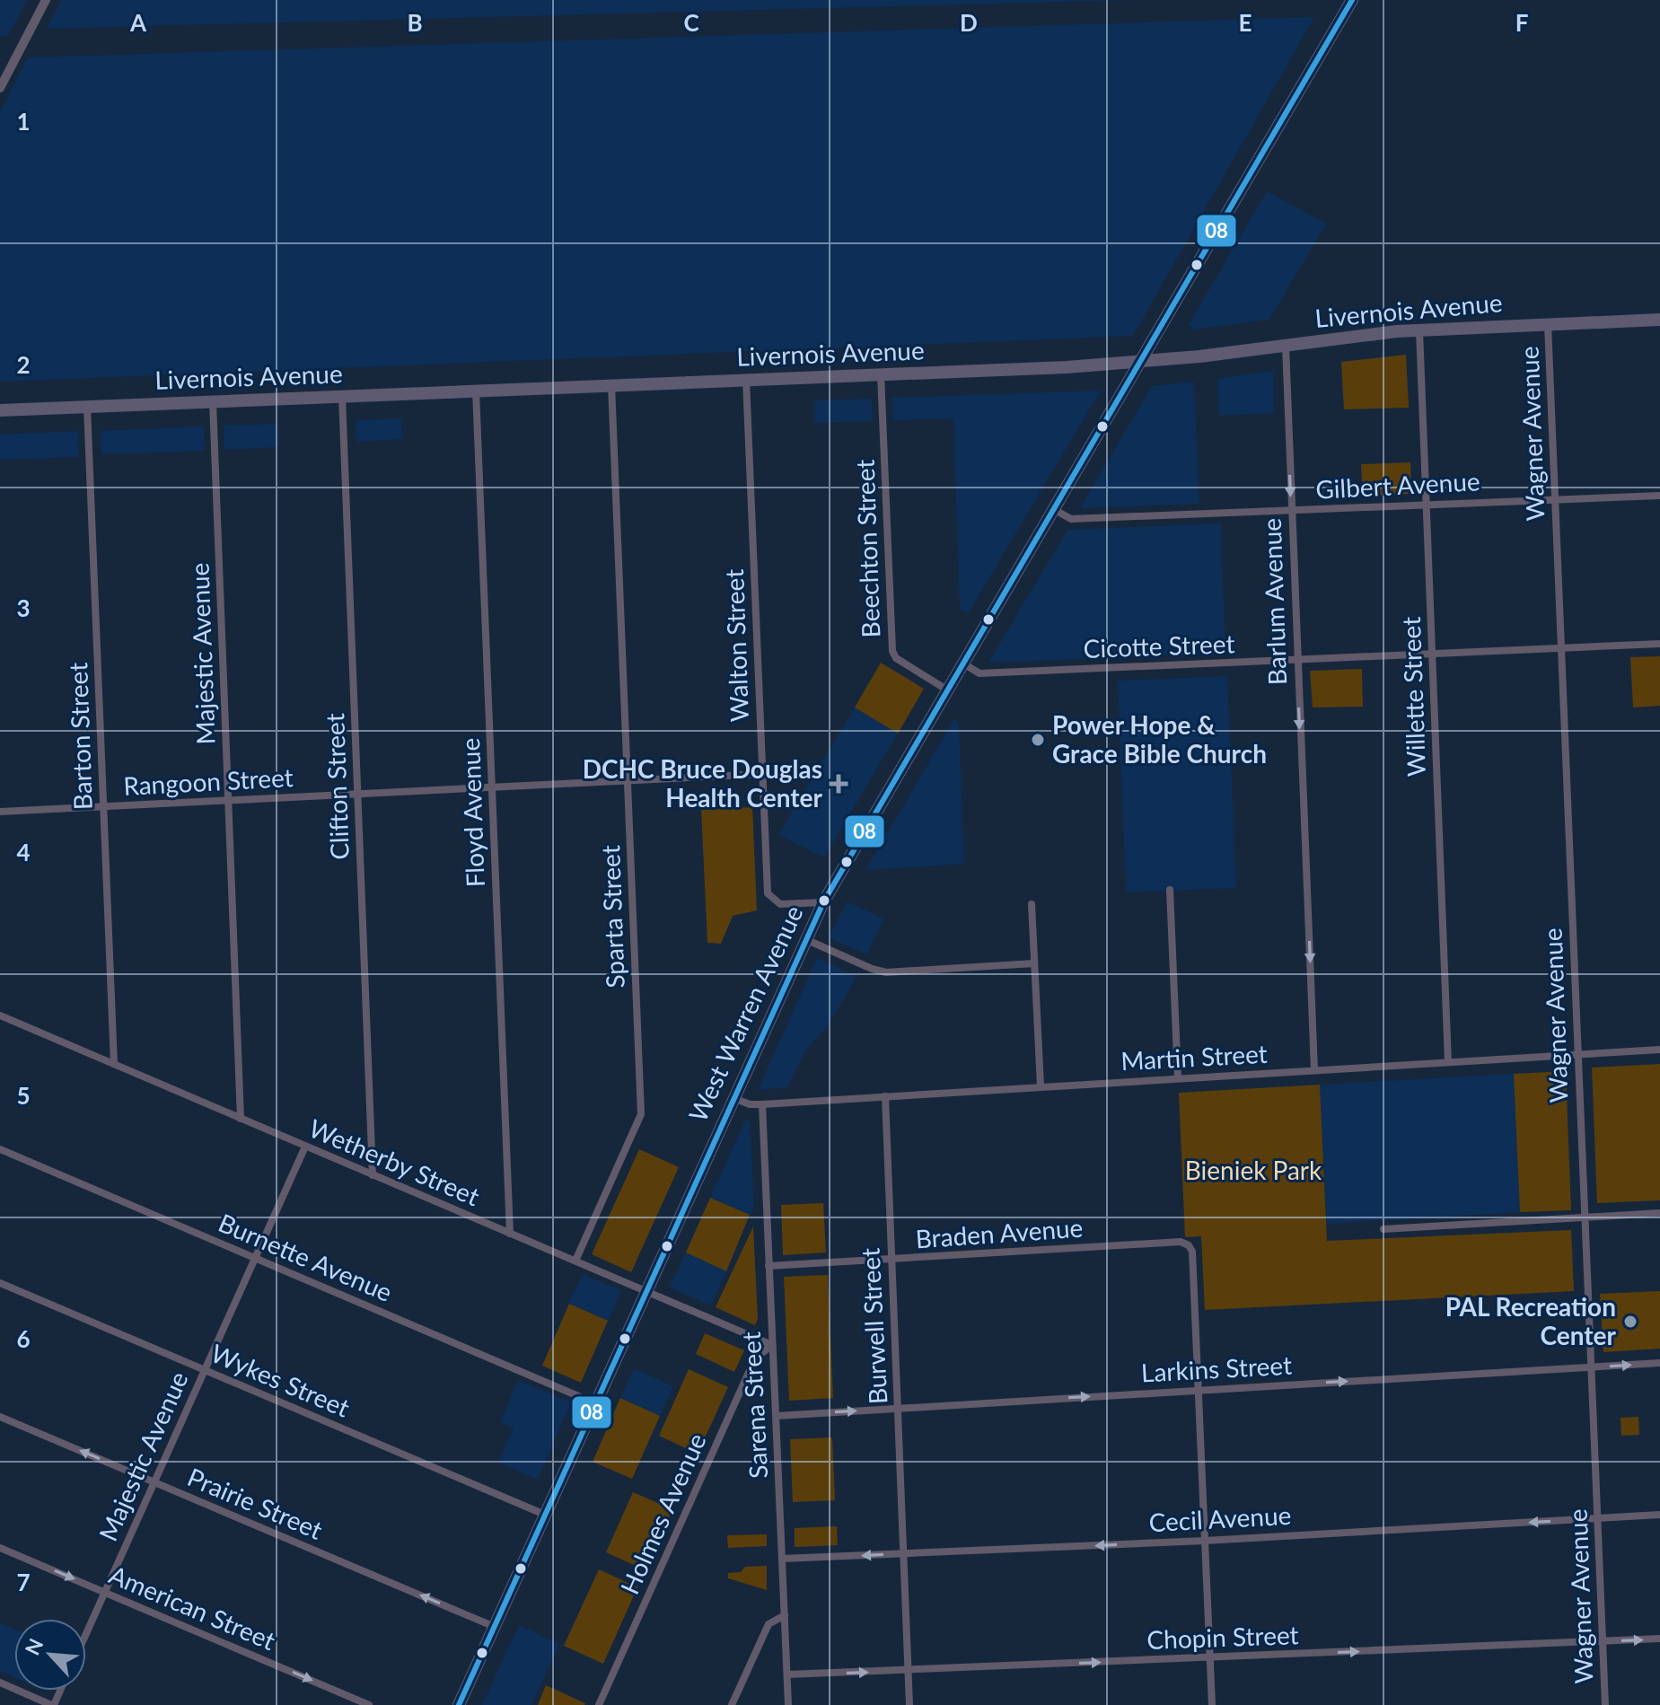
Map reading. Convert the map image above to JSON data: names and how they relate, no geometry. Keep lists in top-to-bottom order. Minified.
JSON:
{"streets":{"main road":["Livernois Avenue","West Warren Avenue"],"street":["Wagner Avenue","Gilbert Avenue","Beechton Street","Barlum Avenue","Walton Street","Cicotte Street","Majestic Avenue","Willette Street","Barton Street","Rangoon Street","Clifton Street","Floyd Avenue","Sparta Street","Martin Street","Wetherby Street","Braden Avenue","Burnette Avenue","Burwell Street","Larkins Street","Wykes Street","Sarena Street","Prairie Street","Holmes Avenue","Cecil Avenue","American Street","Chopin Street"]},"crossings":[["Livernois Avenue","Wagner Avenue"],["Livernois Avenue","Beechton Street"],["Livernois Avenue","Barlum Avenue"],["Livernois Avenue","Walton Street"],["Livernois Avenue","Majestic Avenue"],["Livernois Avenue","Willette Street"],["Livernois Avenue","Barton Street"],["Livernois Avenue","Clifton Street"],["Livernois Avenue","Floyd Avenue"],["Livernois Avenue","Sparta Street"],["Livernois Avenue","West Warren Avenue"],["Wagner Avenue","Gilbert Avenue"],["Wagner Avenue","Cicotte Street"],["Wagner Avenue","Martin Street"],["Wagner Avenue","Larkins Street"],["Wagner Avenue","Cecil Avenue"],["Wagner Avenue","Chopin Street"],["Gilbert Avenue","Barlum Avenue"],["Gilbert Avenue","Willette Street"],["Gilbert Avenue","West Warren Avenue"],["Beechton Street","West Warren Avenue"],["Barlum Avenue","Cicotte Street"],["Barlum Avenue","Martin Street"],["Walton Street","Rangoon Street"],["Walton Street","West Warren Avenue"],["Cicotte Street","Willette Street"],["Cicotte Street","West Warren Avenue"],["Majestic Avenue","Rangoon Street"],["Majestic Avenue","Wetherby Street"],["Majestic Avenue","Burnette Avenue"],["Majestic Avenue","Wykes Street"],["Majestic Avenue","Prairie Street"],["Majestic Avenue","American Street"],["Willette Street","Martin Street"],["Barton Street","Rangoon Street"],["Barton Street","Wetherby Street"],["Rangoon Street","Clifton Street"],["Rangoon Street","Floyd Avenue"],["Rangoon Street","Sparta Street"],["Clifton Street","Wetherby Street"],["Floyd Avenue","Wetherby Street"],["Sparta Street","Wetherby Street"],["West Warren Avenue","Martin Street"],["West Warren Avenue","Wetherby Street"],["West Warren Avenue","Burnette Avenue"],["West Warren Avenue","Wykes Street"],["West Warren Avenue","Prairie Street"],["Martin Street","Burwell Street"],["Martin Street","Sarena Street"],["Wetherby Street","Sarena Street"],["Wetherby Street","Holmes Avenue"],["Braden Avenue","Burwell Street"],["Braden Avenue","Larkins Street"],["Braden Avenue","Sarena Street"],["Burwell Street","Larkins Street"],["Burwell Street","Cecil Avenue"],["Burwell Street","Chopin Street"],["Larkins Street","Sarena Street"],["Sarena Street","Holmes Avenue"],["Sarena Street","Cecil Avenue"],["Sarena Street","Chopin Street"]],"one_way":["Barlum Avenue","Larkins Street","Prairie Street","Cecil Avenue","American Street","Chopin Street"],"parks":["Bieniek Park"],"places":{"other":["Power Hope & Grace Bible Church","PAL Recreation Center"],"health":["DCHC Bruce Douglas Health Center"]},"lines":["transit line 08"],"north":"top left","grid":{"columns":["A","B","C","D","E","F"],"rows":["1","2","3","4","5","6","7"]}}
